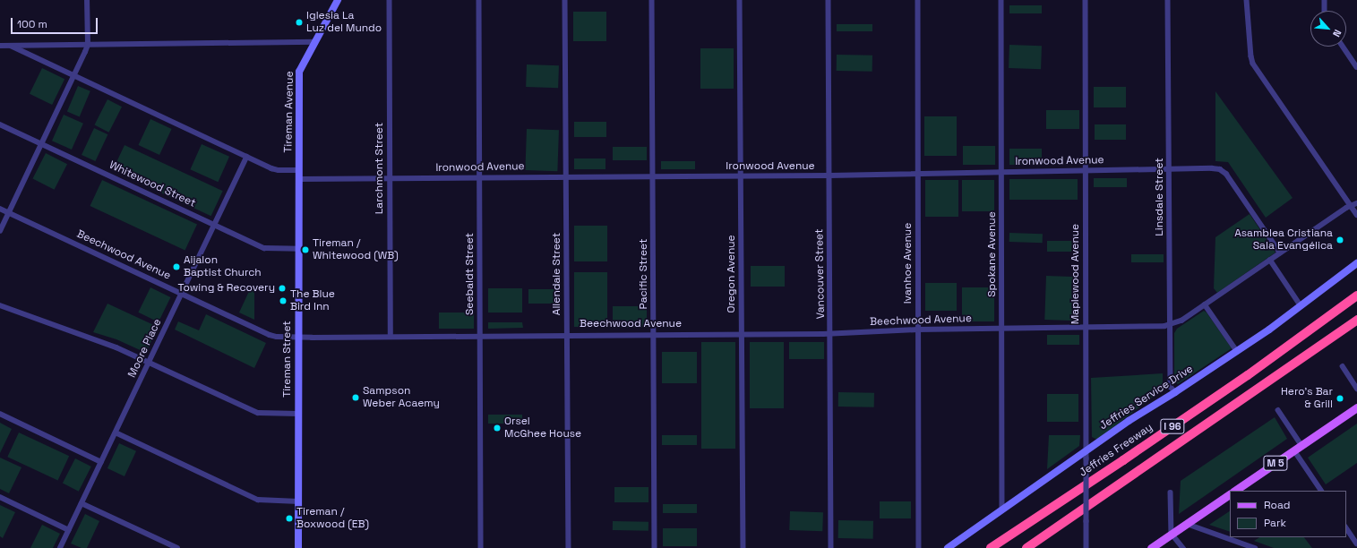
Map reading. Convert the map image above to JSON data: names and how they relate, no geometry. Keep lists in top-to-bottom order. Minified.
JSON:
{"streets":{"highway":["I 96","Jeffries Freeway"],"main road":["M 5"],"street":["Tireman Avenue","Ironwood Avenue","Larchmont Street","Whitewood Street","Linsdale Street","Spokane Avenue","Beechwood Avenue","Ivanhoe Avenue","Seebaldt Street","Allendale Street","Pacific Street","Oregon Avenue","Vancouver Street","Maplewood Avenue","Moore Place","Tireman Street","Jeffries Service Drive"]},"crossings":[["Tireman Avenue","Tireman Street"],["Ironwood Avenue","Larchmont Street"],["Ironwood Avenue","Linsdale Street"],["Ironwood Avenue","Spokane Avenue"],["Ironwood Avenue","Beechwood Avenue"],["Ironwood Avenue","Ivanhoe Avenue"],["Ironwood Avenue","Seebaldt Street"],["Ironwood Avenue","Allendale Street"],["Ironwood Avenue","Pacific Street"],["Ironwood Avenue","Oregon Avenue"],["Ironwood Avenue","Vancouver Street"],["Ironwood Avenue","Maplewood Avenue"],["Ironwood Avenue","Tireman Street"],["Larchmont Street","Beechwood Avenue"],["Whitewood Street","Moore Place"],["Whitewood Street","Tireman Street"],["Linsdale Street","Beechwood Avenue"],["Linsdale Street","Jeffries Service Drive"],["Spokane Avenue","Beechwood Avenue"],["Spokane Avenue","Jeffries Service Drive"],["Beechwood Avenue","Ivanhoe Avenue"],["Beechwood Avenue","Seebaldt Street"],["Beechwood Avenue","Allendale Street"],["Beechwood Avenue","Pacific Street"],["Beechwood Avenue","Oregon Avenue"],["Beechwood Avenue","Vancouver Street"],["Beechwood Avenue","Maplewood Avenue"],["Beechwood Avenue","Moore Place"],["Beechwood Avenue","Tireman Street"],["Maplewood Avenue","Jeffries Service Drive"]],"places":["Iglesia La Luz del Mundo","Asamblea Cristiana Sala Evangélica","Tireman / Whitewood (WB)","Aijalon Baptist Church","Towing & Recovery","The Blue Bird Inn","Sampson Weber Acaemy","Hero's Bar & Grill","Orsel McGhee House","Tireman / Boxwood (EB)"],"legend":["Road","Park"],"scale_bar":"100 m","north":"bottom right"}
